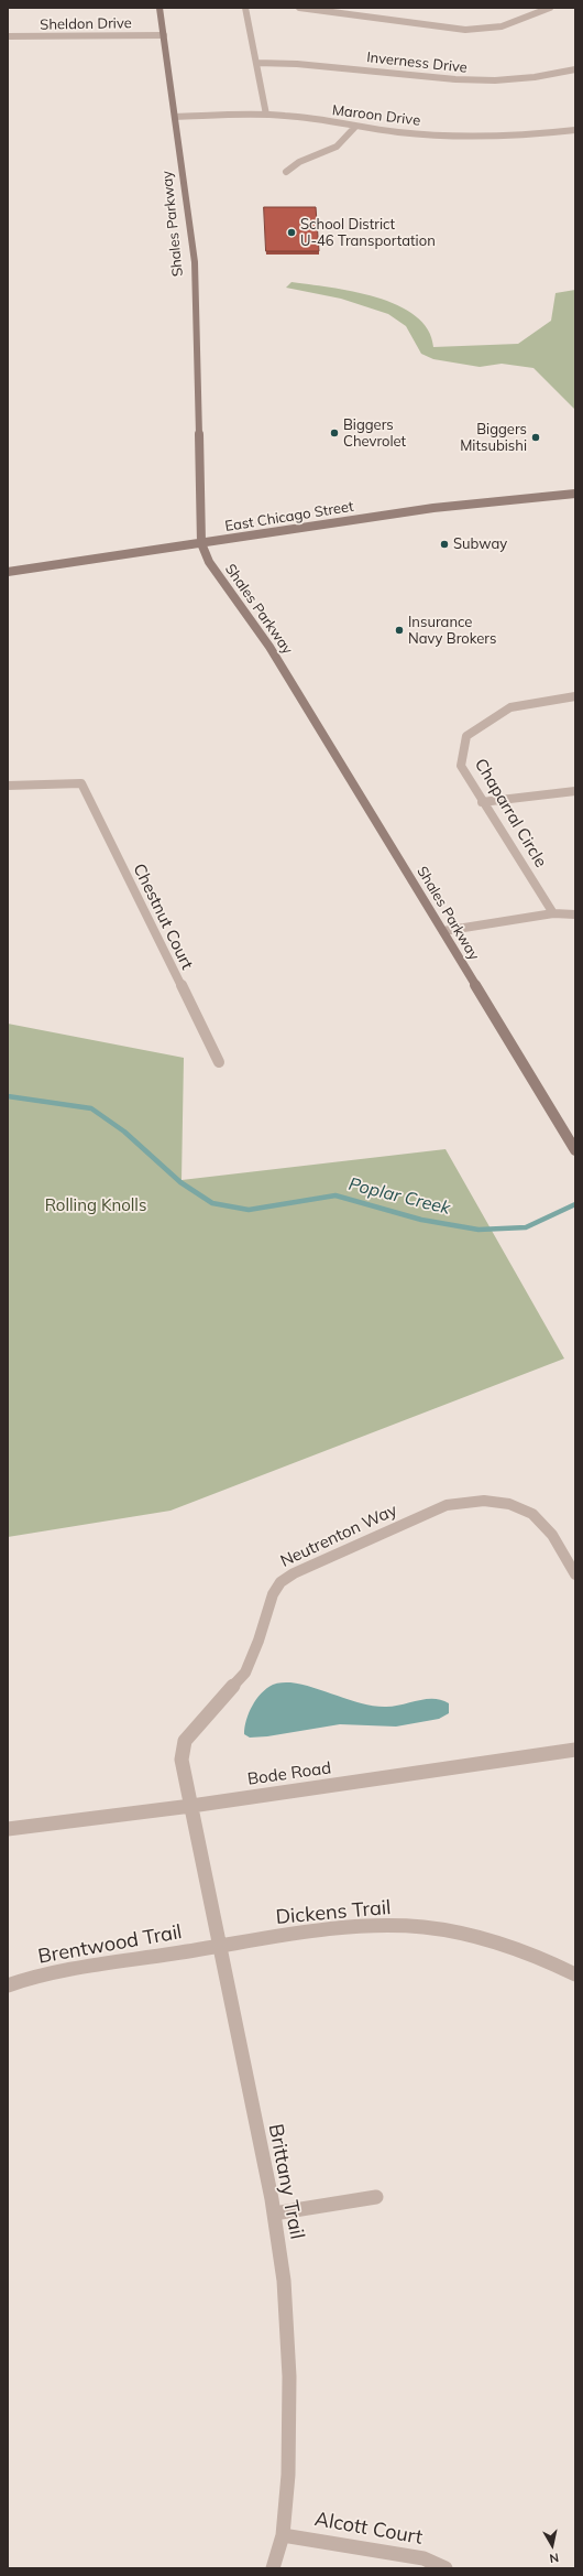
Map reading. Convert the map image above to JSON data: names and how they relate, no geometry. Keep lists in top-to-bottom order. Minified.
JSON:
{"streets":{"street":["Sheldon Drive","Inverness Drive","Maroon Drive","Shales Parkway","East Chicago Street","Chaparral Circle","Chestnut Court","Neutrenton Way","Bode Road","Dickens Trail","Brentwood Trail","Brittany Trail","Alcott Court"]},"crossings":[["Sheldon Drive","Shales Parkway"],["Maroon Drive","Shales Parkway"],["Shales Parkway","East Chicago Street"],["Neutrenton Way","Bode Road"],["Neutrenton Way","Brittany Trail"],["Bode Road","Brittany Trail"],["Dickens Trail","Brentwood Trail"],["Dickens Trail","Brittany Trail"],["Brentwood Trail","Brittany Trail"],["Brittany Trail","Alcott Court"]],"water":["Poplar Creek"],"parks":["Rolling Knolls"],"places":["School District U-46 Transportation","Biggers Chevrolet","Biggers Mitsubishi","Subway","Insurance Navy Brokers"],"north":"bottom"}
